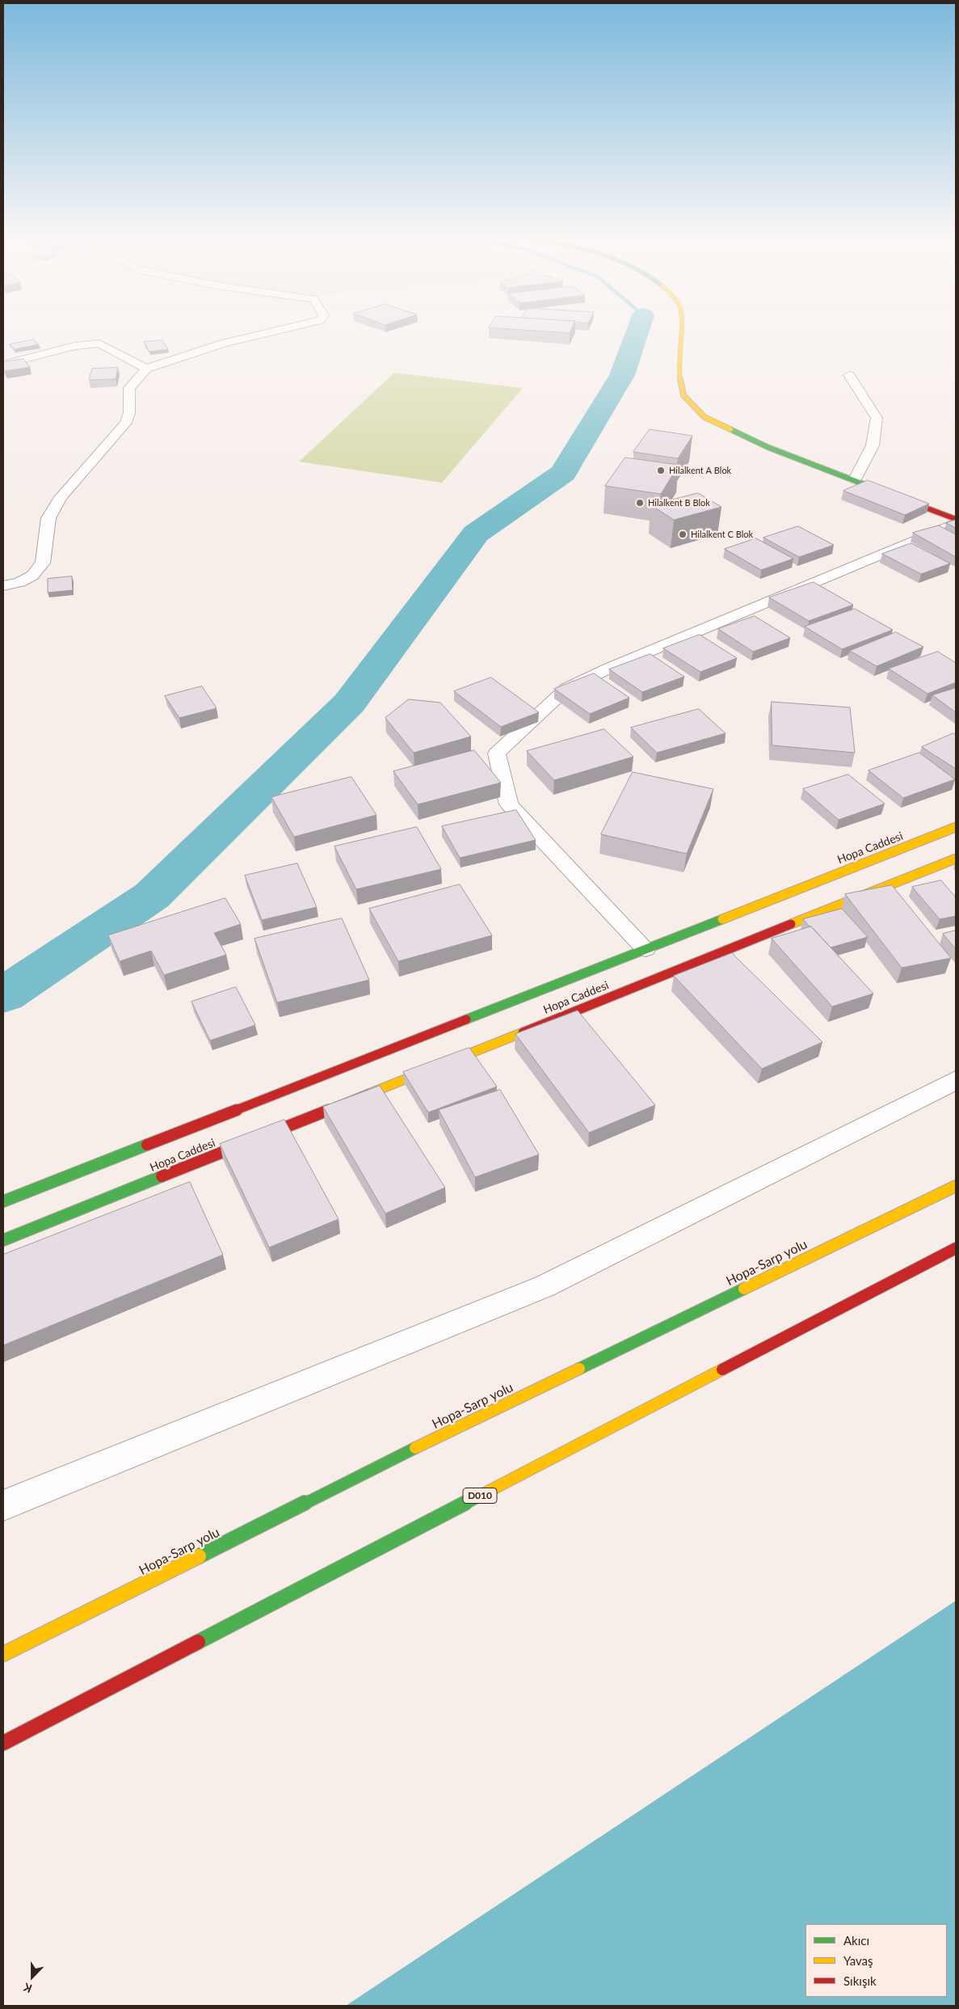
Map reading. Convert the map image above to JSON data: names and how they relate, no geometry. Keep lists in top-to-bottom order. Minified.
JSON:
{"streets":{"main road":["Hopa Caddesi","Hopa-Sarp yolu","D010"]},"places":["Hilalkent A Blok","Hilalkent B Blok","Hilalkent C Blok"],"legend":["Akıcı","Yavaş","Sıkışık"],"north":"bottom"}
